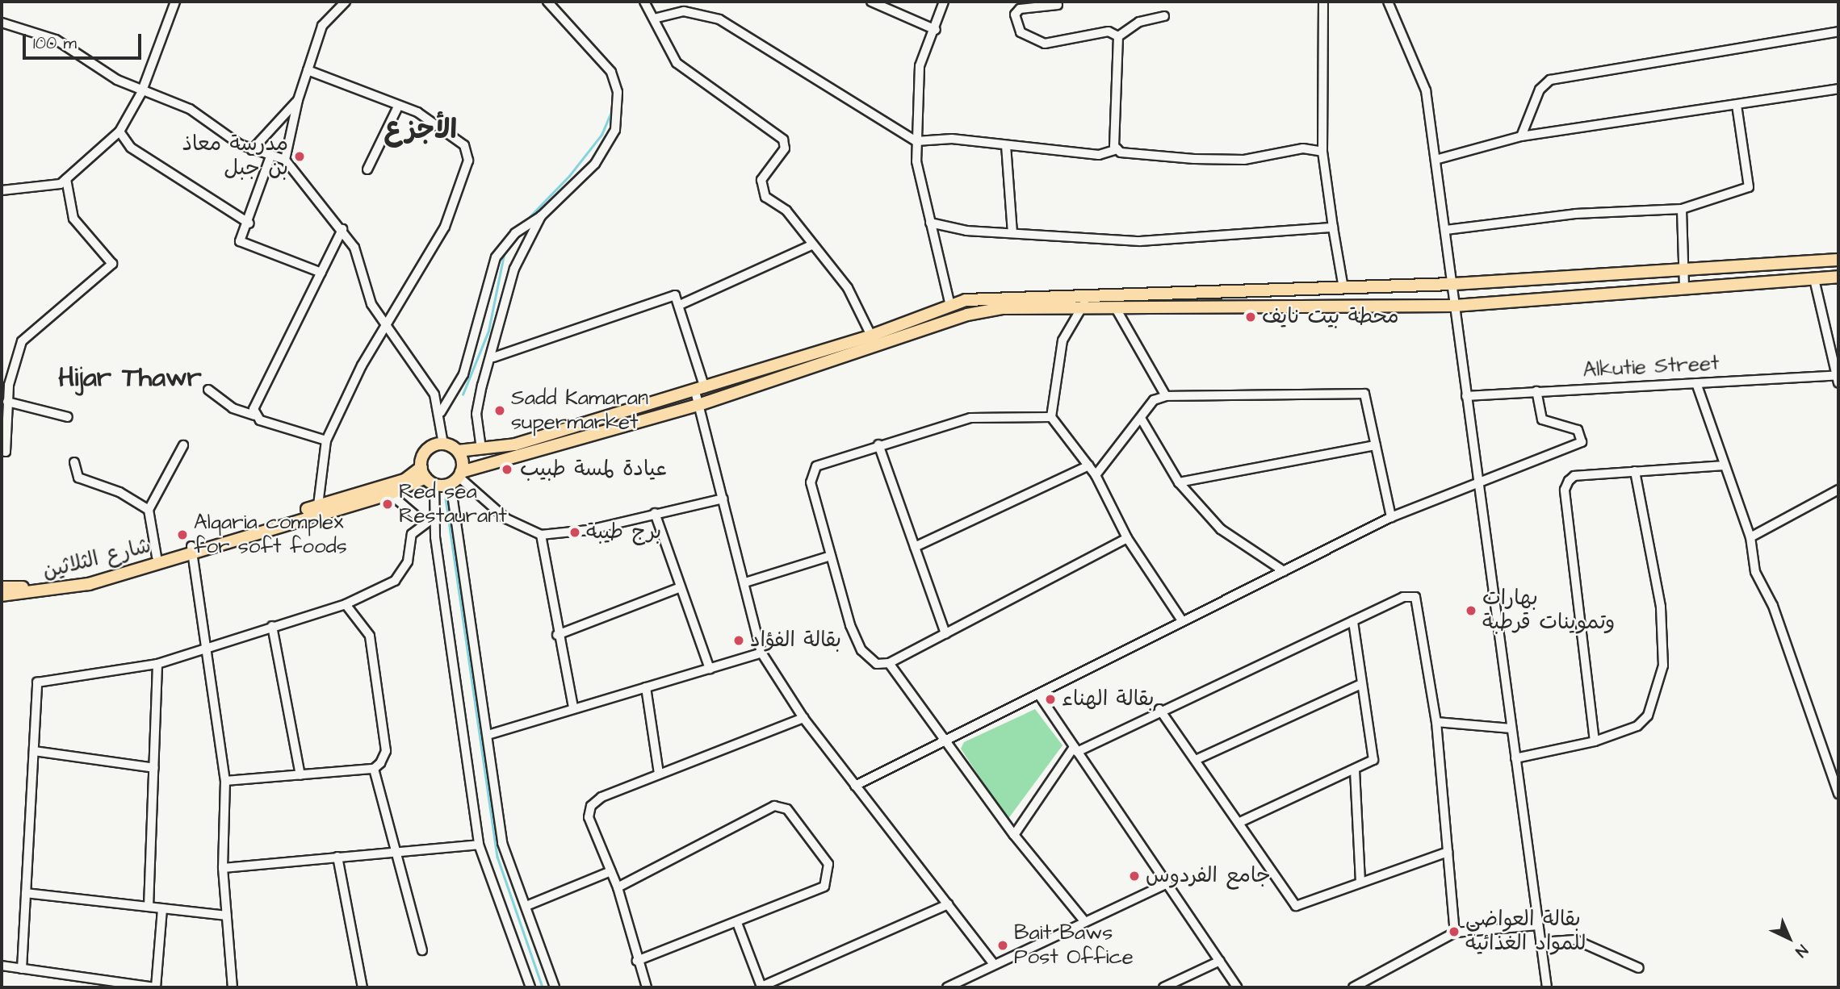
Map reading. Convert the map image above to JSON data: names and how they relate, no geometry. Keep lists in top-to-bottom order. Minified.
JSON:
{"streets":{"main road":["شارع الثلاثين"],"street":["Alkutie Street"]},"districts":["الأجزع","Hijar Thawr"],"places":["مدرسة معاذ بن جبل","محطة بيت نايف","Sadd Kamaran supermarket","عيادة لمسة طبيب","Red sea Restaurant","برج طيبة","Alqaria complex for soft foods","بهارات وتموينات قرطبة","بقالة الفؤاد","بقالة الهناء","جامع الفردوس","بقالة العواضي للمواد الغذائية","Bait Baws Post Office"],"scale_bar":"100 m","north":"bottom right"}
